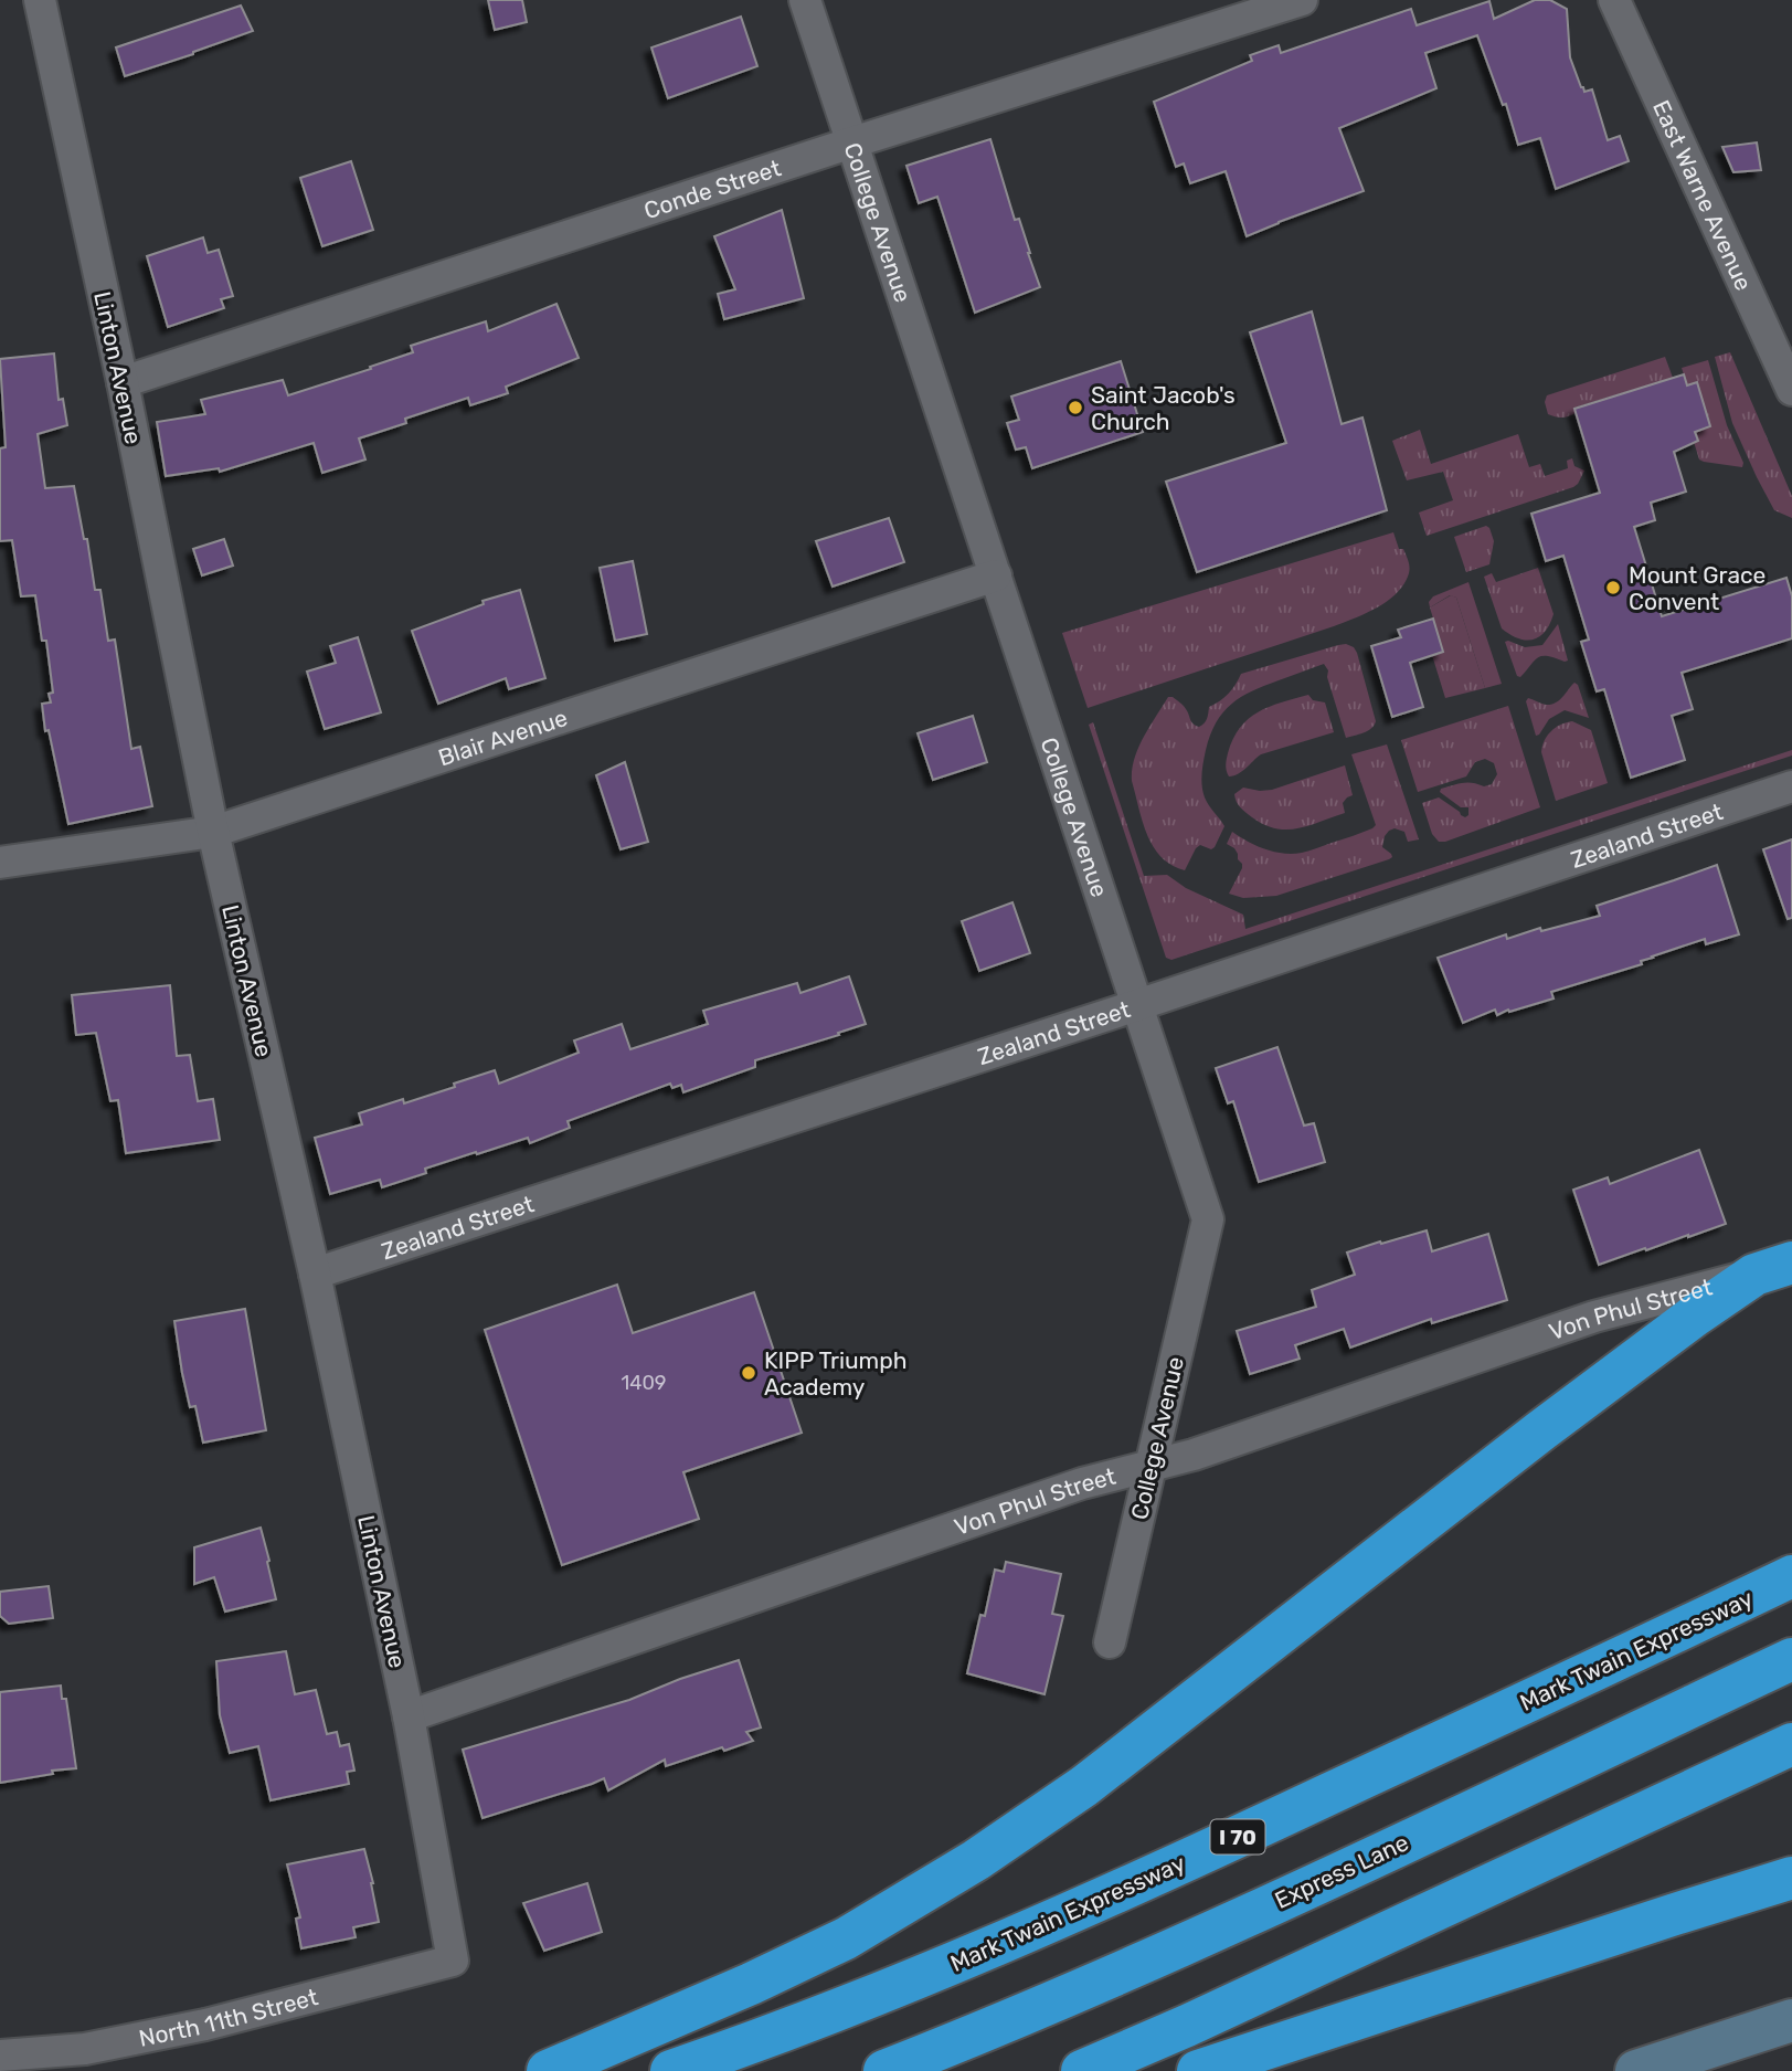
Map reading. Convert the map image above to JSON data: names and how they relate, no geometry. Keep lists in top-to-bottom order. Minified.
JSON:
{"streets":{"highway":["Mark Twain Expressway","I 70","Express Lane"],"street":["Conde Street","East Warne Avenue","College Avenue","Linton Avenue","Blair Avenue","Zealand Street","Von Phul Street","North 11th Street"]},"crossings":[["Conde Street","College Avenue"],["Conde Street","Linton Avenue"],["College Avenue","Blair Avenue"],["College Avenue","Zealand Street"],["College Avenue","Von Phul Street"],["Linton Avenue","Blair Avenue"],["Linton Avenue","Zealand Street"],["Linton Avenue","Von Phul Street"],["Linton Avenue","North 11th Street"]],"places":["Saint Jacob's Church","Mount Grace Convent","KIPP Triumph Academy"],"house_numbers":["1409"]}
